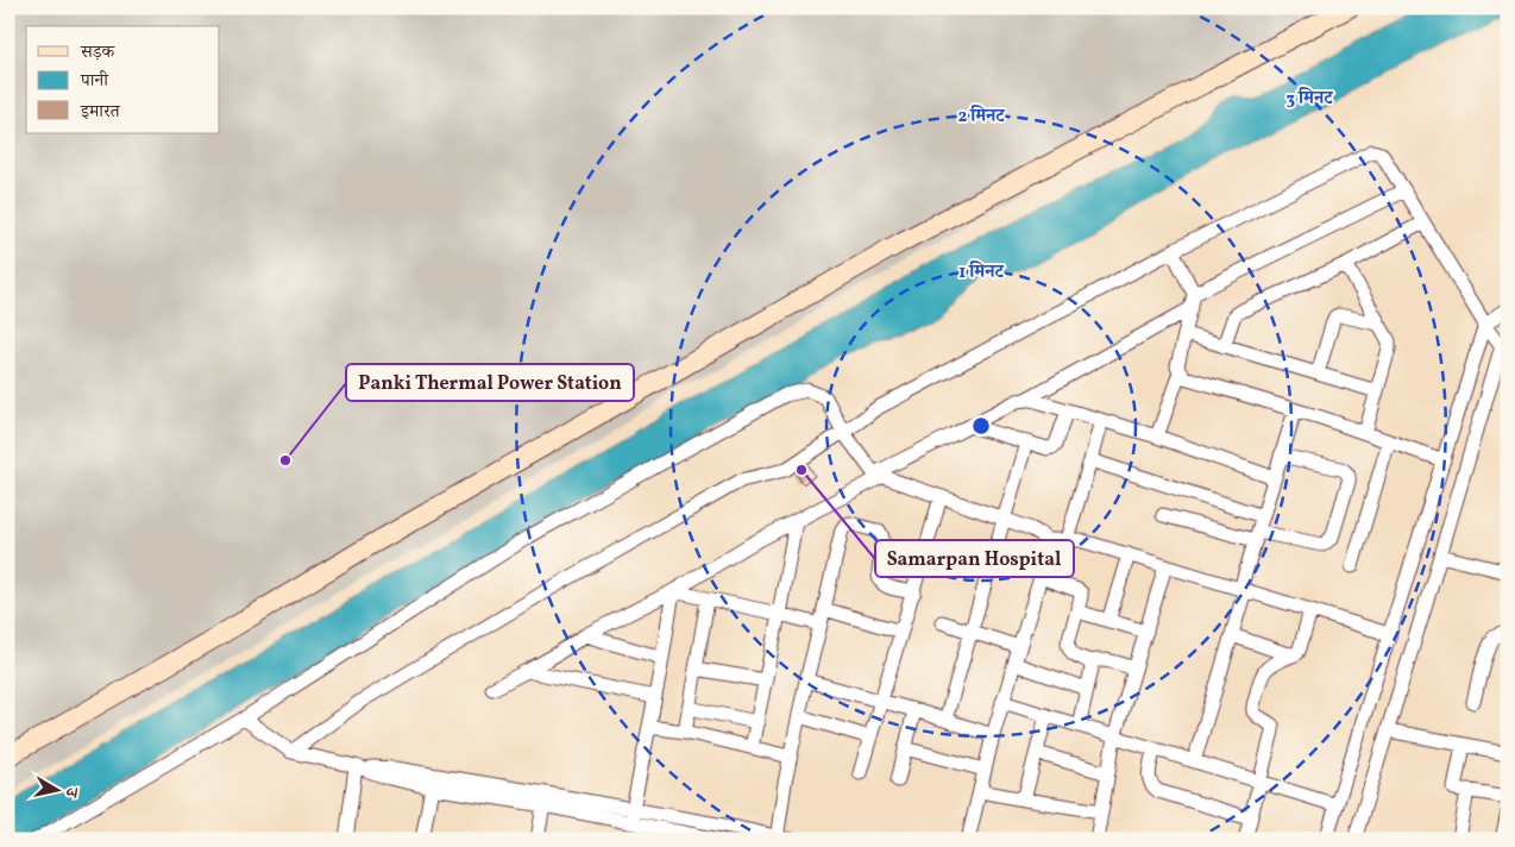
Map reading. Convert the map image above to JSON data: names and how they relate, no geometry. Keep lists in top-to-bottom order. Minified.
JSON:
{"places":["Panki Thermal Power Station","Samarpan Hospital"],"legend":["सड़क","पानी","इमारत"],"north":"right","rings":["3 मिनट","2 मिनट","1 मिनट"]}
